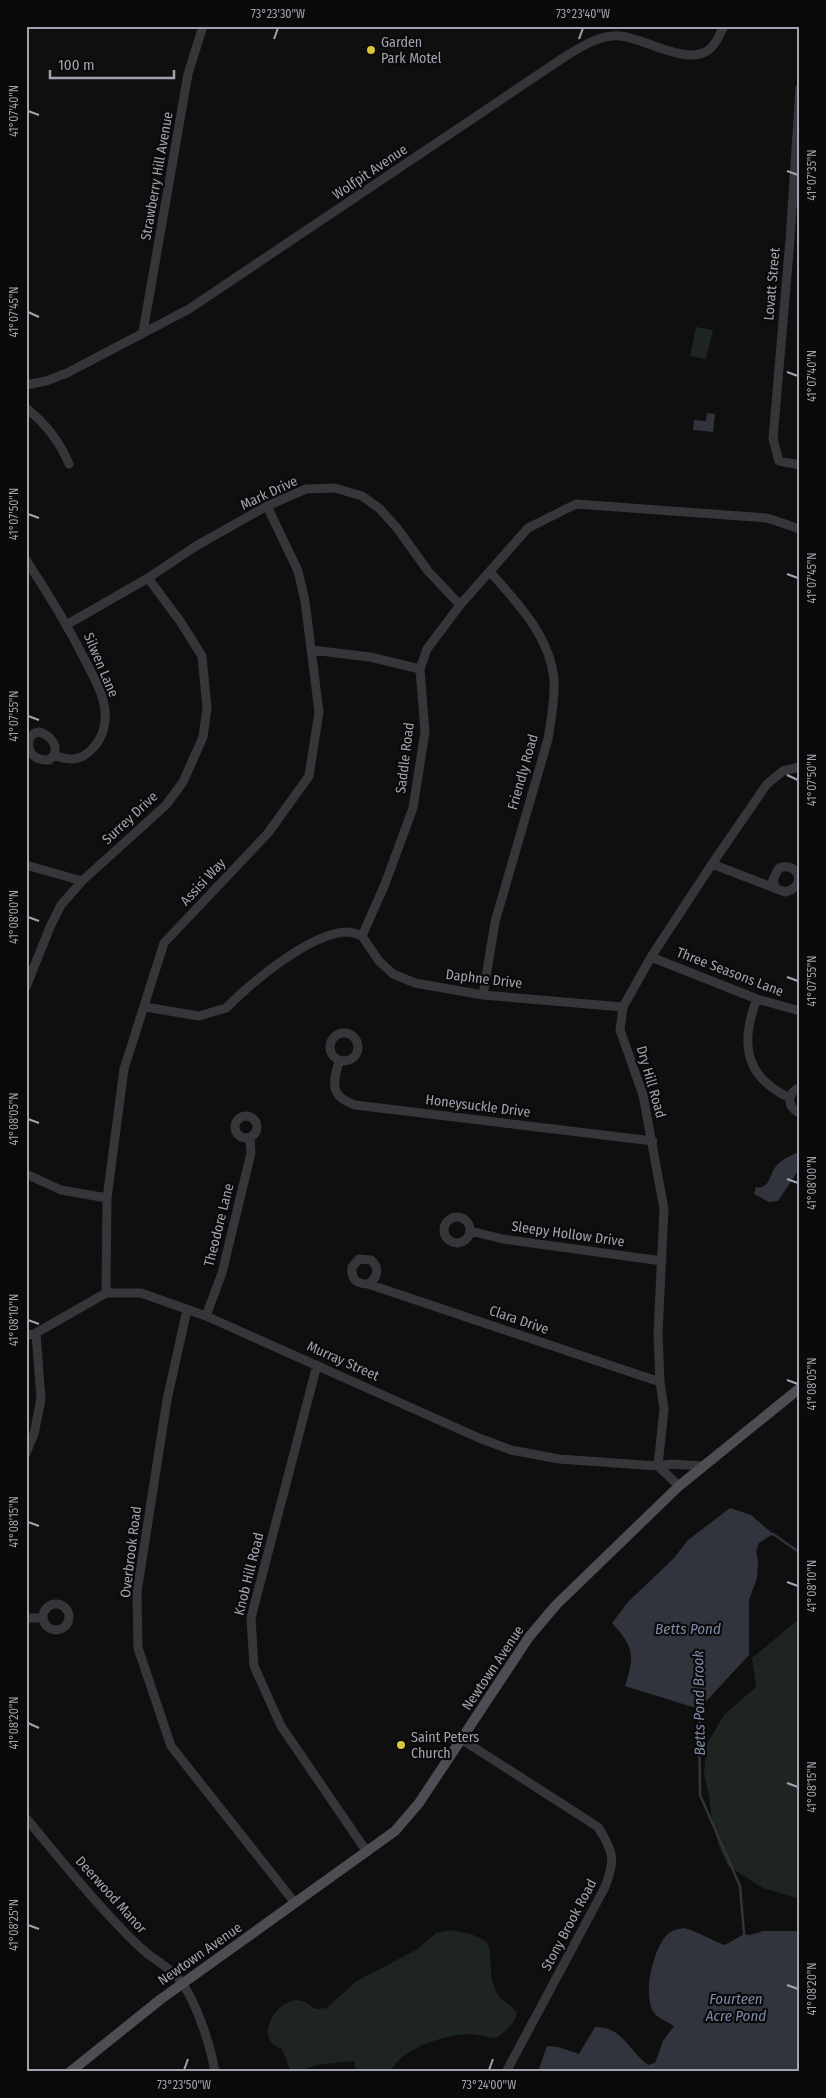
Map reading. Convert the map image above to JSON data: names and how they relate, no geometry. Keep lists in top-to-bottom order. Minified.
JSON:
{"streets":{"main road":["Newtown Avenue"],"street":["Wolfpit Avenue","Strawberry Hill Avenue","Lovatt Street","Mark Drive","Silwen Lane","Saddle Road","Friendly Road","Surrey Drive","Assisi Way","Three Seasons Lane","Daphne Drive","Dry Hill Road","Honeysuckle Drive","Theodore Lane","Sleepy Hollow Drive","Clara Drive","Murray Street","Overbrook Road","Knob Hill Road","Deerwood Manor","Stony Brook Road"]},"crossings":[["Wolfpit Avenue","Strawberry Hill Avenue"],["Mark Drive","Silwen Lane"],["Mark Drive","Saddle Road"],["Mark Drive","Surrey Drive"],["Mark Drive","Assisi Way"],["Saddle Road","Friendly Road"],["Saddle Road","Daphne Drive"],["Friendly Road","Daphne Drive"],["Assisi Way","Murray Street"],["Three Seasons Lane","Dry Hill Road"],["Daphne Drive","Dry Hill Road"],["Dry Hill Road","Honeysuckle Drive"],["Dry Hill Road","Sleepy Hollow Drive"],["Dry Hill Road","Clara Drive"],["Dry Hill Road","Murray Street"],["Theodore Lane","Murray Street"],["Murray Street","Overbrook Road"],["Murray Street","Knob Hill Road"],["Murray Street","Newtown Avenue"],["Overbrook Road","Newtown Avenue"],["Knob Hill Road","Newtown Avenue"],["Newtown Avenue","Deerwood Manor"],["Newtown Avenue","Stony Brook Road"]],"water":["Betts Pond","Betts Pond Brook","Fourteen Acre Pond"],"places":["Garden Park Motel","Saint Peters Church"],"scale_bar":"100 m","coordinates":["73°23'30\"W","73°23'40\"W","41°07'40\"N","41°07'35\"N","41°07'45\"N","41°07'50\"N","41°07'55\"N","41°08'00\"N","41°08'05\"N","41°08'10\"N","41°08'15\"N","41°08'20\"N","41°08'25\"N","73°23'50\"W","73°24'00\"W"]}
